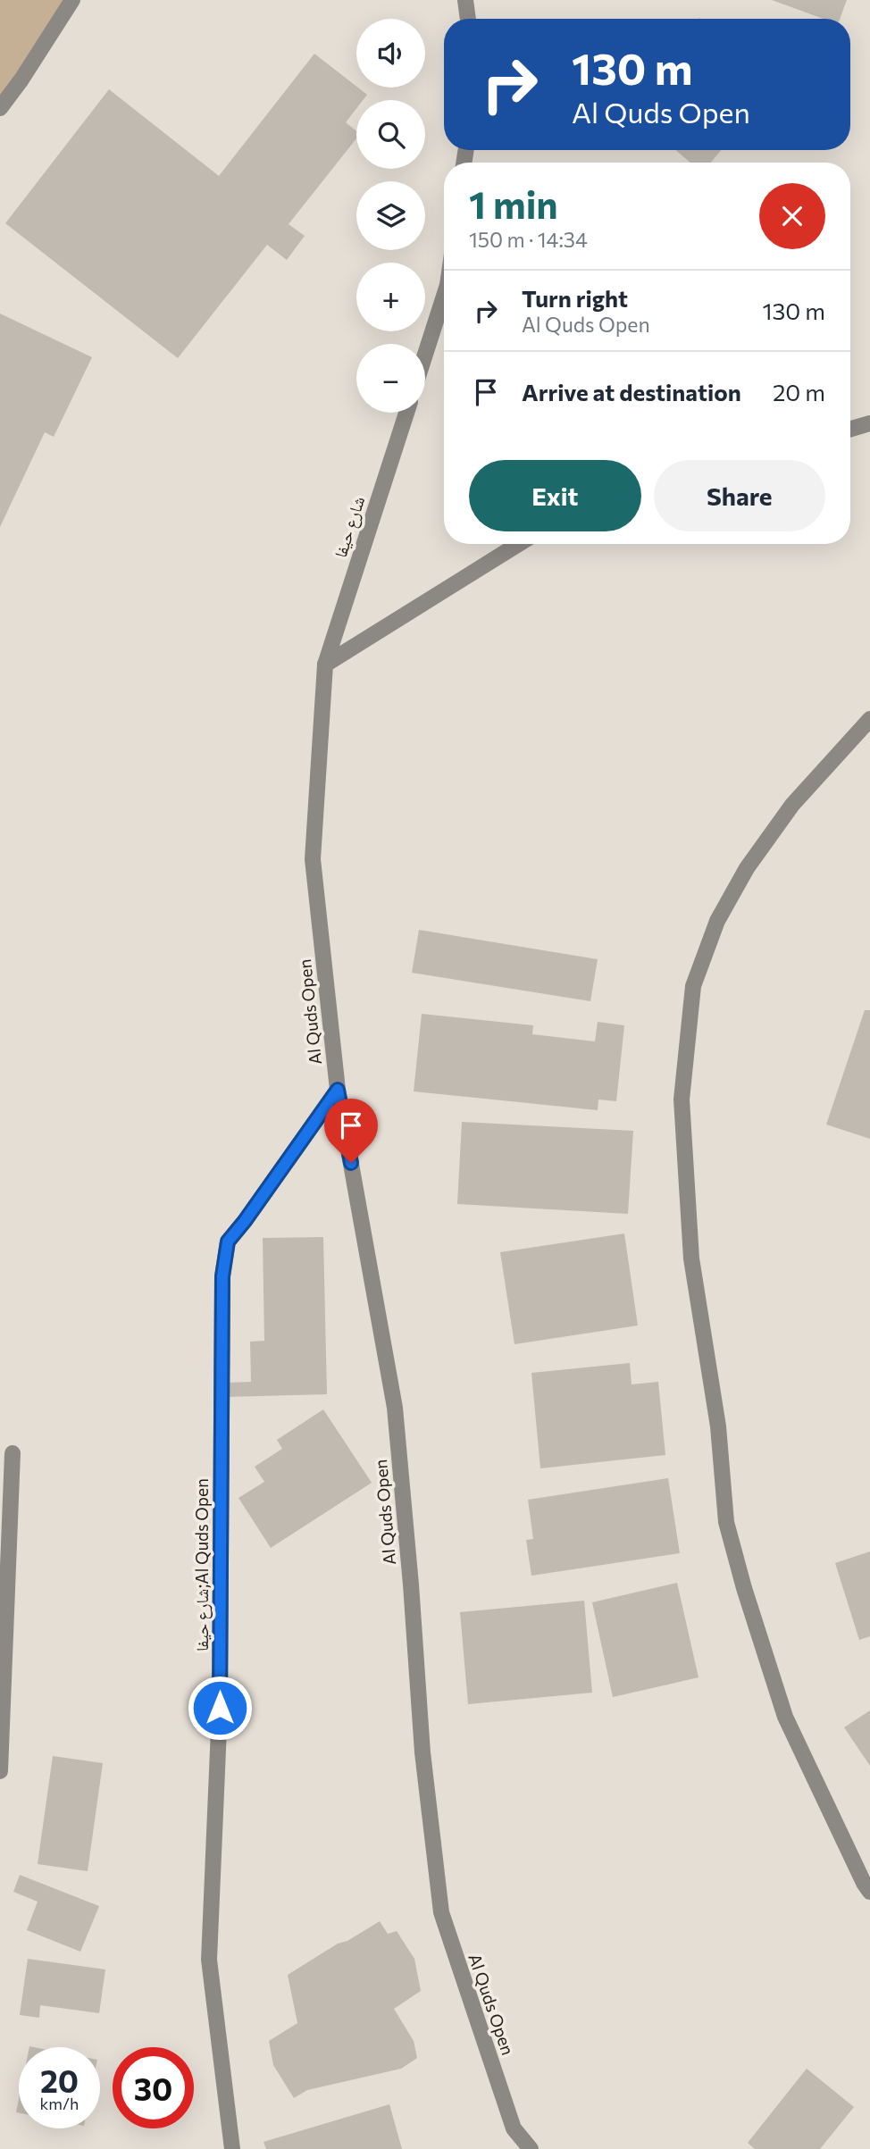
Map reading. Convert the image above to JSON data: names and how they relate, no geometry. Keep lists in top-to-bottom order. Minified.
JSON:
{"streets":{"street":["شارع حيفا","Al Quds Open","شارع حيفا;Al Quds Open"]},"crossings":[["شارع حيفا","Al Quds Open"],["Al Quds Open","شارع حيفا;Al Quds Open"]],"page":{"map_buttons":["+","−"],"turn":["130 m","Al Quds Open"],"heading":["1 min","150 m · 14:34"],"list":[{"name":"Turn right","note":"Al Quds Open","value":"130 m"},{"name":"Arrive at destination","value":"20 m"}],"buttons":["Exit","Share"],"speed":"20 km/h","limit":"30"}}
